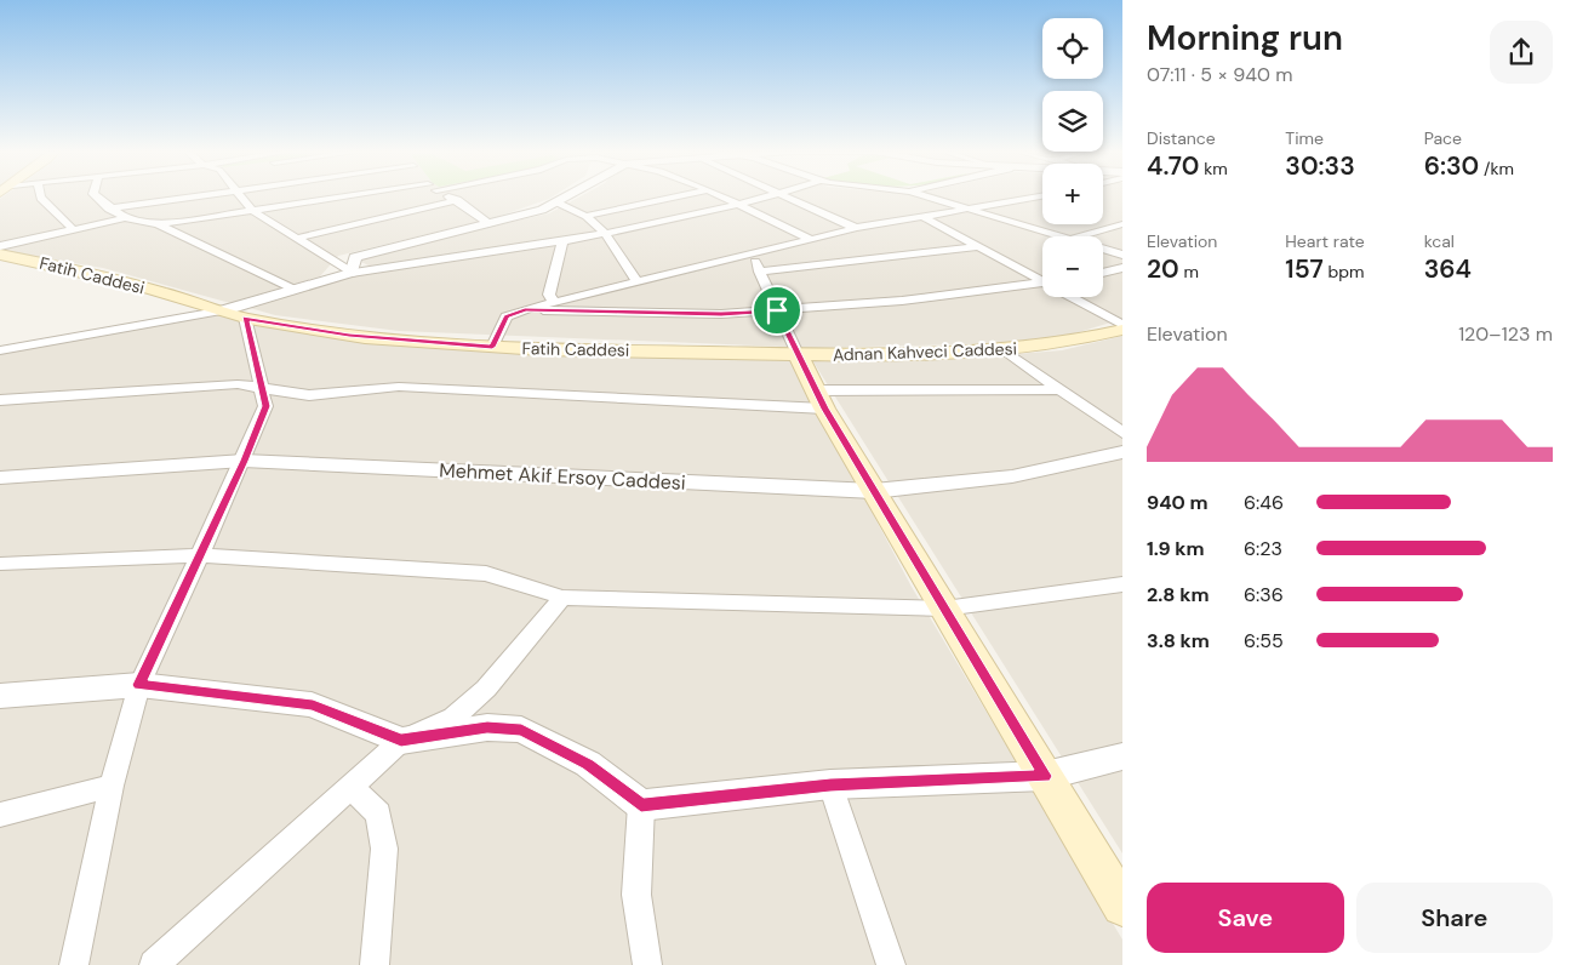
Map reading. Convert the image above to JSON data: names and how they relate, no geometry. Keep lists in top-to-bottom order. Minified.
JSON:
{"streets":{"main road":["Fatih Caddesi","Adnan Kahveci Caddesi"],"street":["Mehmet Akif Ersoy Caddesi"]},"crossings":[["Fatih Caddesi","Adnan Kahveci Caddesi"]],"page":{"heading":["Morning run","07:11 · 5 × 940 m"],"map_buttons":["+","−"],"stats":[["Distance","4.70 km"],["Time","30:33"],["Pace","6:30 /km"],["Elevation","20 m"],["Heart rate","157 bpm"],["kcal","364"]],"chart":["Elevation","120–123 m"],"list":[{"name":"940 m","note":"6:46"},{"name":"1.9 km","note":"6:23"},{"name":"2.8 km","note":"6:36"},{"name":"3.8 km","note":"6:55"}],"buttons":["Save","Share"]}}
